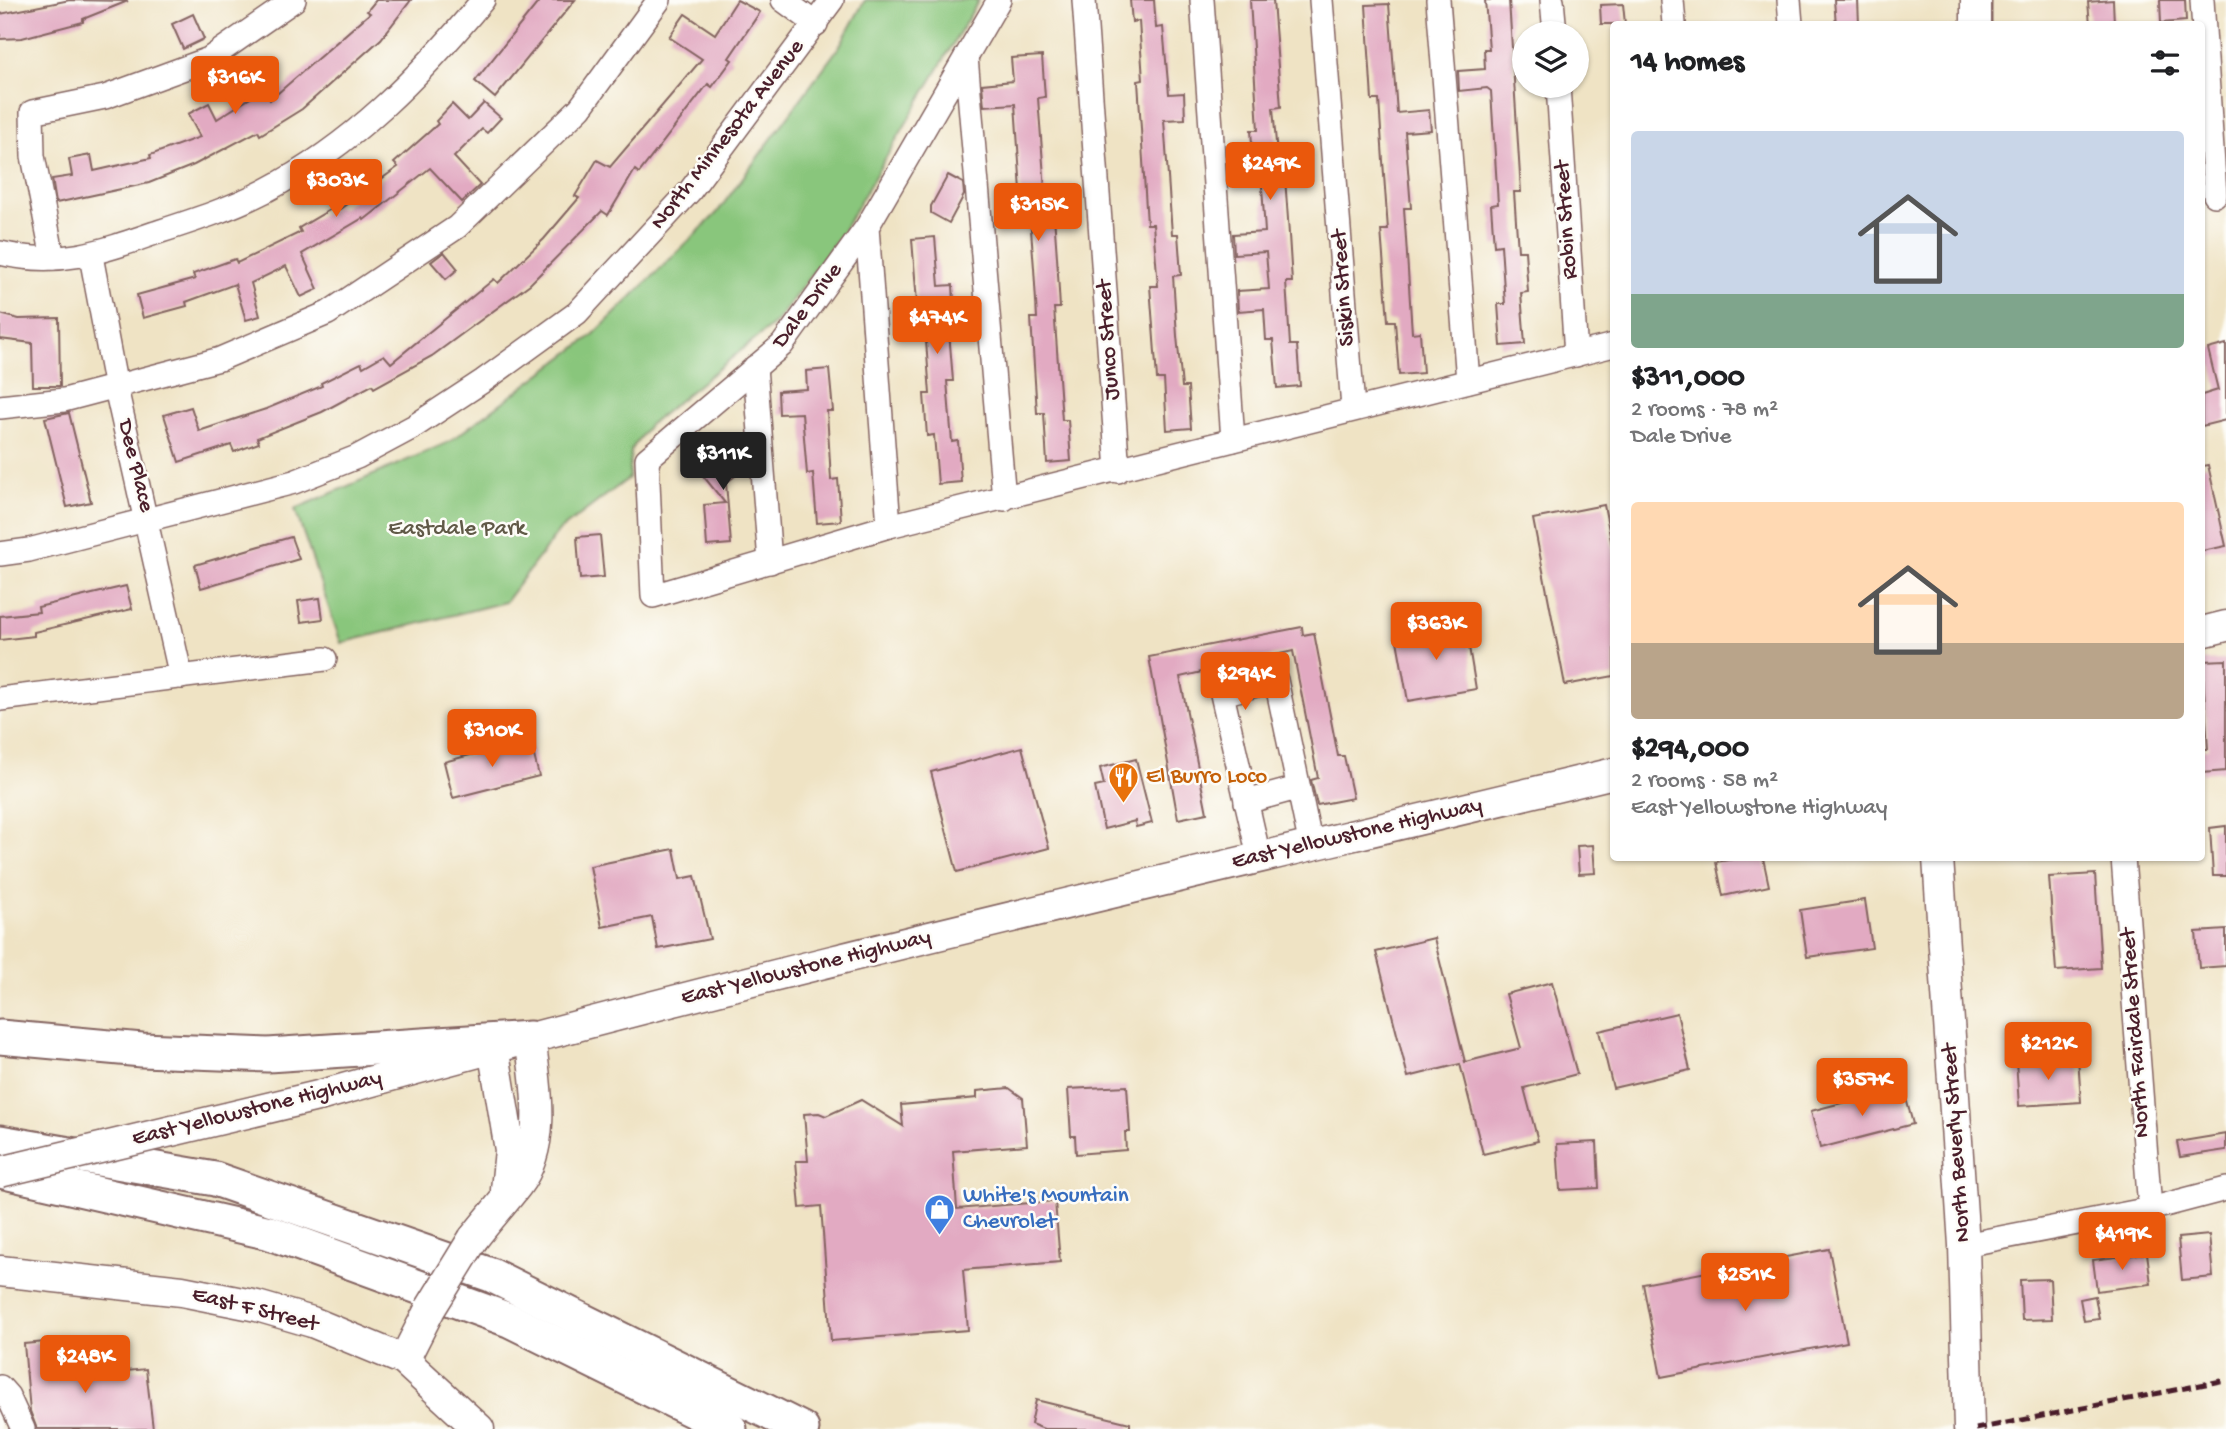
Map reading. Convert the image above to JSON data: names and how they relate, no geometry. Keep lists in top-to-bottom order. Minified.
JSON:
{"streets":{"main road":["East Yellowstone Highway","North Beverly Street","East F Street"],"street":["North Minnesota Avenue","Robin Street","Siskin Street","Dale Drive","Junco Street","Dee Place","North Fairdale Street"]},"crossings":[["North Minnesota Avenue","Dee Place"]],"parks":["Eastdale Park"],"places":{"restaurant":["El Burro Loco"],"shop":["White's Mountain Chevrolet"]},"page":{"heading":"14 homes","price":["$316K","$249K","$303K","$315K","$474K","$311K","$363K","$294K","$310K","$212K","$357K","$419K","$251K","$248K"],"list":[{"name":"$311,000","note":"2 rooms · 78 m² · Dale Drive"},{"name":"$294,000","note":"2 rooms · 58 m² · East Yellowstone Highway"}]}}
